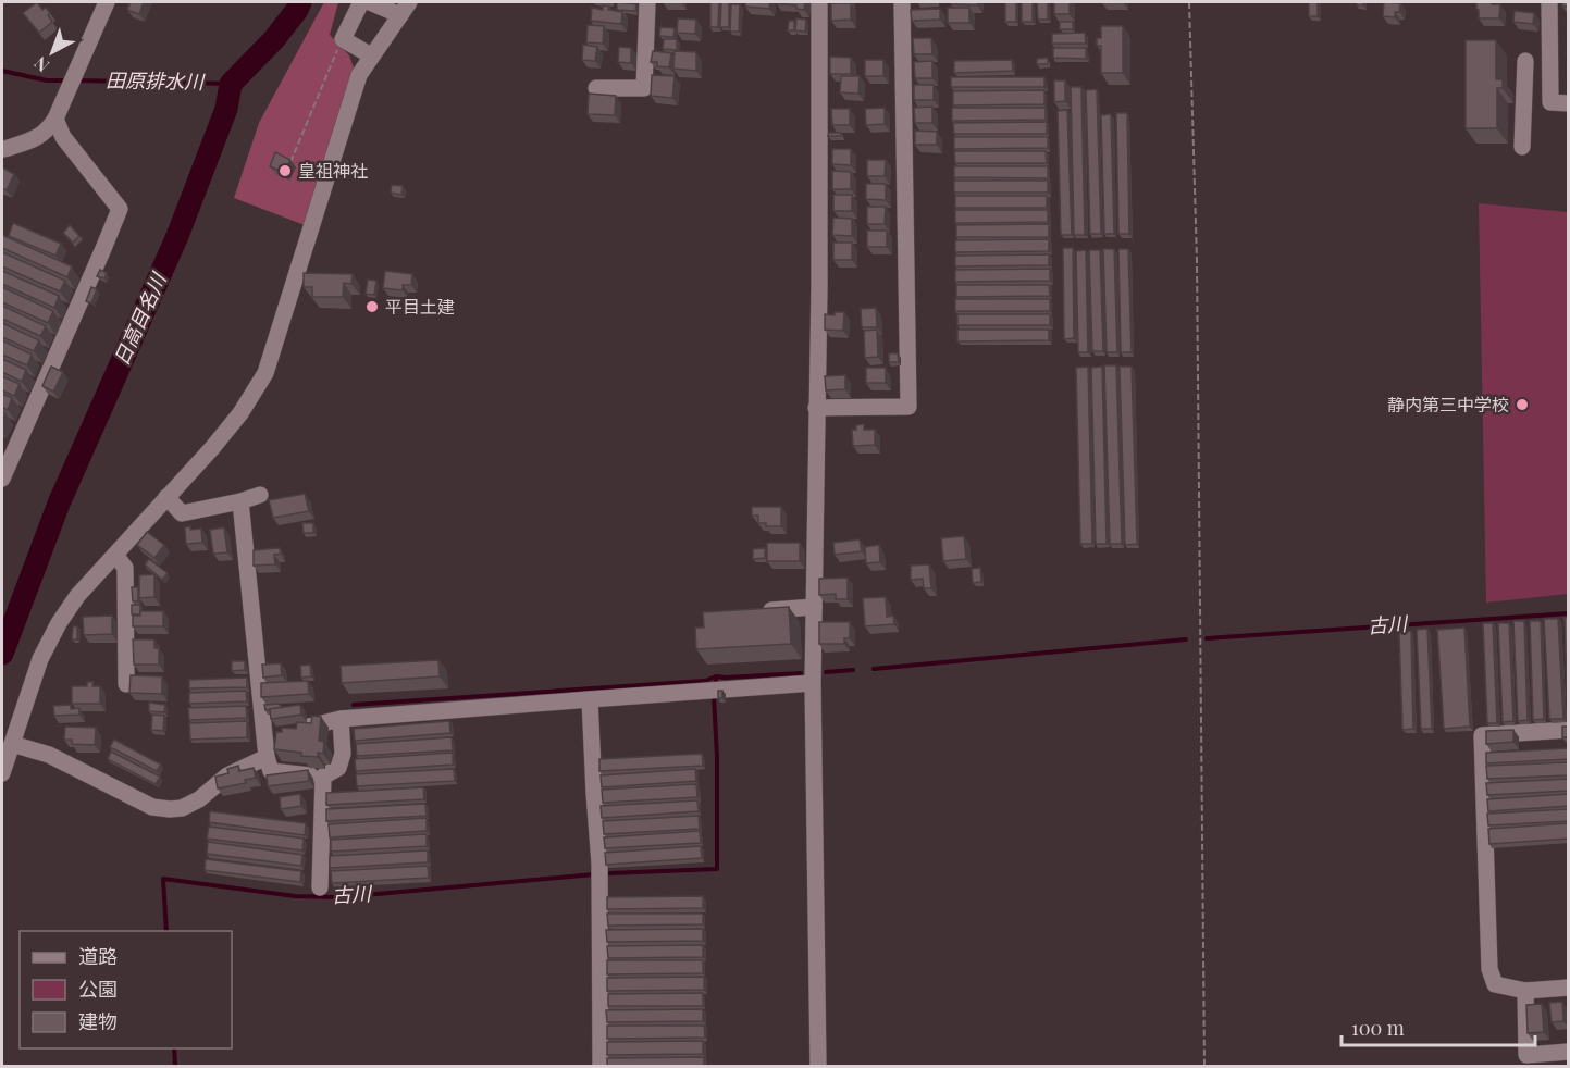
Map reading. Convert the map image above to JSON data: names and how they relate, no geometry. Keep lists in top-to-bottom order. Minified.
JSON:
{"water":["田原排水川","日高目名川","古川"],"places":["皇祖神社","平目土建","静内第三中学校"],"legend":["道路","公園","建物"],"scale_bar":"100 m","north":"bottom left"}
